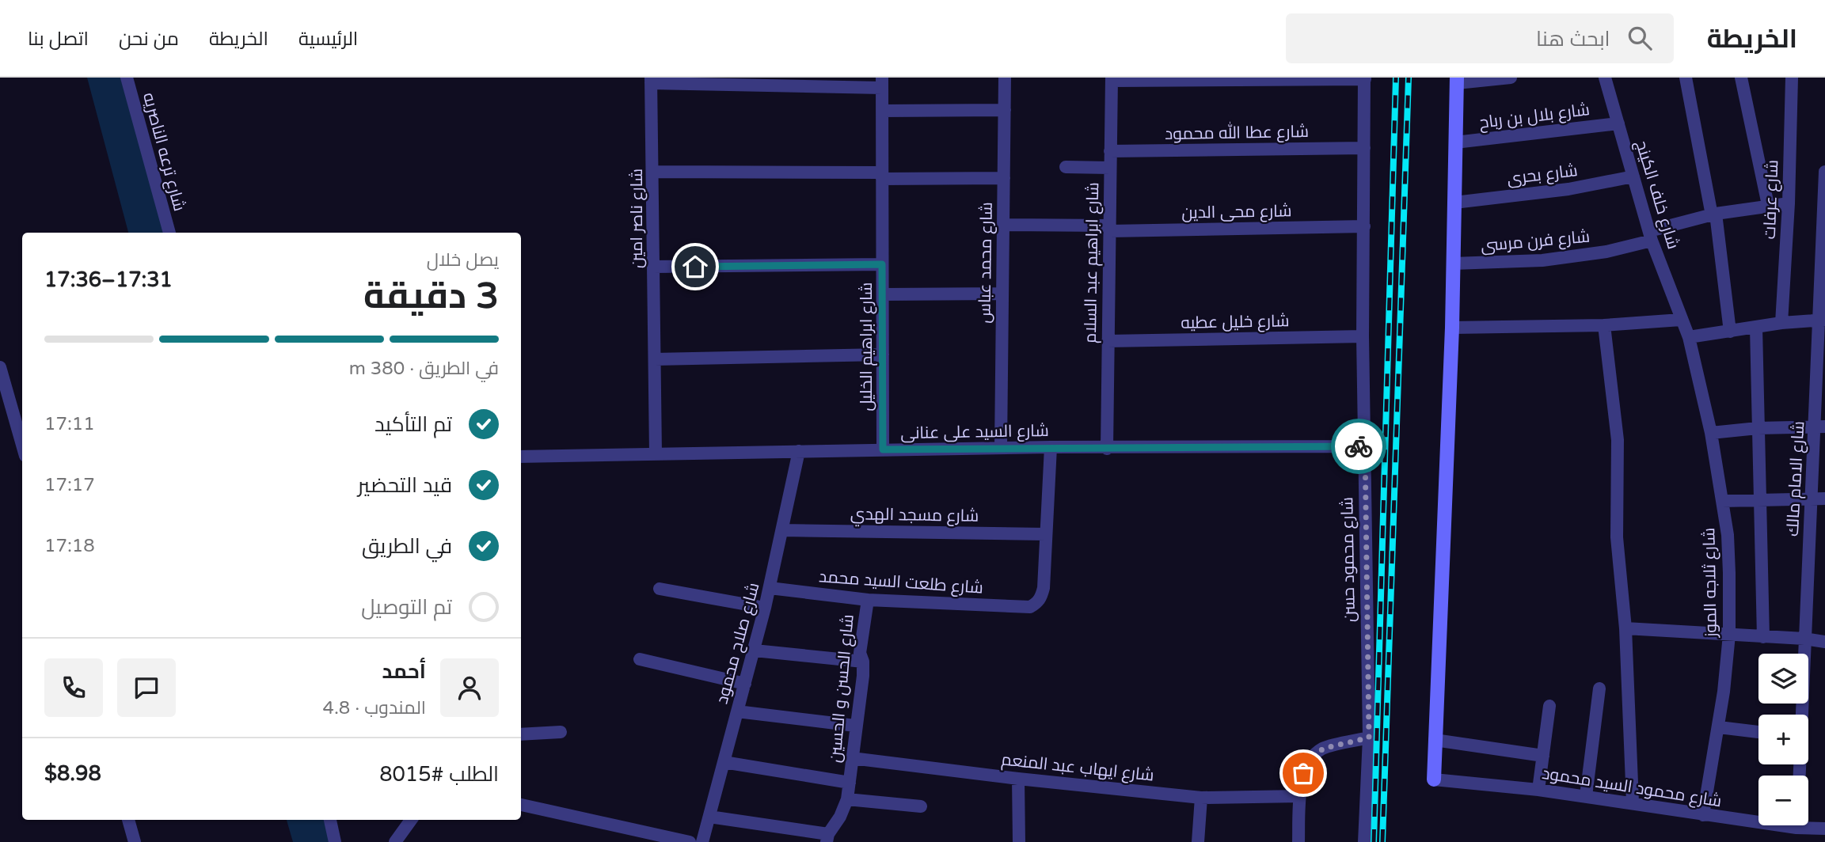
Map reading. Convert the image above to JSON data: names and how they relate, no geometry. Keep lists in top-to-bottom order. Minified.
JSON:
{"streets":{"street":["شارع بلال بن رباح","شارع عطا الله محمود","شارع ترعه الناصريه","شارع بحرى","شارع خلف الكينج","شارع عرفات","شارع محى الدين","شارع ناصر امين","شارع فرن مرسى","شارع محمد عباس","شارع ابراهيم عبد السلام","شارع خليل عطيه","شارع ابراهيم الخليل","شارع السيد على عنانى","شارع الامام مالك","شارع مسجد الهدي","شارع محمود حسن","شارع طلعت السيد محمد","شارع ثلاجه الموز","شارع صلاح محمود","شارع الحسن و الحسين","شارع ايهاب عبد المنعم","شارع محمود السيد محمود"]},"crossings":[["شارع بلال بن رباح","شارع خلف الكينج"],["شارع عطا الله محمود","شارع ابراهيم عبد السلام"],["شارع عطا الله محمود","شارع محمود حسن"],["شارع بحرى","شارع خلف الكينج"],["شارع خلف الكينج","شارع فرن مرسى"],["شارع خلف الكينج","شارع ثلاجه الموز"],["شارع عرفات","شارع فرن مرسى"],["شارع محى الدين","شارع محمد عباس"],["شارع محى الدين","شارع ابراهيم عبد السلام"],["شارع محى الدين","شارع محمود حسن"],["شارع ناصر امين","شارع السيد على عنانى"],["شارع محمد عباس","شارع السيد على عنانى"],["شارع ابراهيم عبد السلام","شارع خليل عطيه"],["شارع ابراهيم عبد السلام","شارع السيد على عنانى"],["شارع خليل عطيه","شارع محمود حسن"],["شارع ابراهيم الخليل","شارع السيد على عنانى"],["شارع السيد على عنانى","شارع محمود حسن"],["شارع السيد على عنانى","شارع صلاح محمود"],["شارع مسجد الهدي","شارع طلعت السيد محمد"],["شارع مسجد الهدي","شارع صلاح محمود"],["شارع طلعت السيد محمد","شارع صلاح محمود"],["شارع طلعت السيد محمد","شارع الحسن و الحسين"],["شارع ثلاجه الموز","شارع محمود السيد محمود"],["شارع الحسن و الحسين","شارع ايهاب عبد المنعم"]],"page":{"header":"الخريطة","search":"ابحث هنا","nav":["الرئيسية","الخريطة","من نحن","اتصل بنا"],"heading":["3 دقيقة","يصل خلال","17:31–17:36"],"panel":["أحمد","المندوب · 4.8","الطلب #8015","$8.98"],"bar":"في الطريق · 380 m","list":[["تم التأكيد","17:11"],["قيد التحضير","17:17"],["في الطريق","17:18"],"تم التوصيل"],"map_buttons":["+","−"]}}
